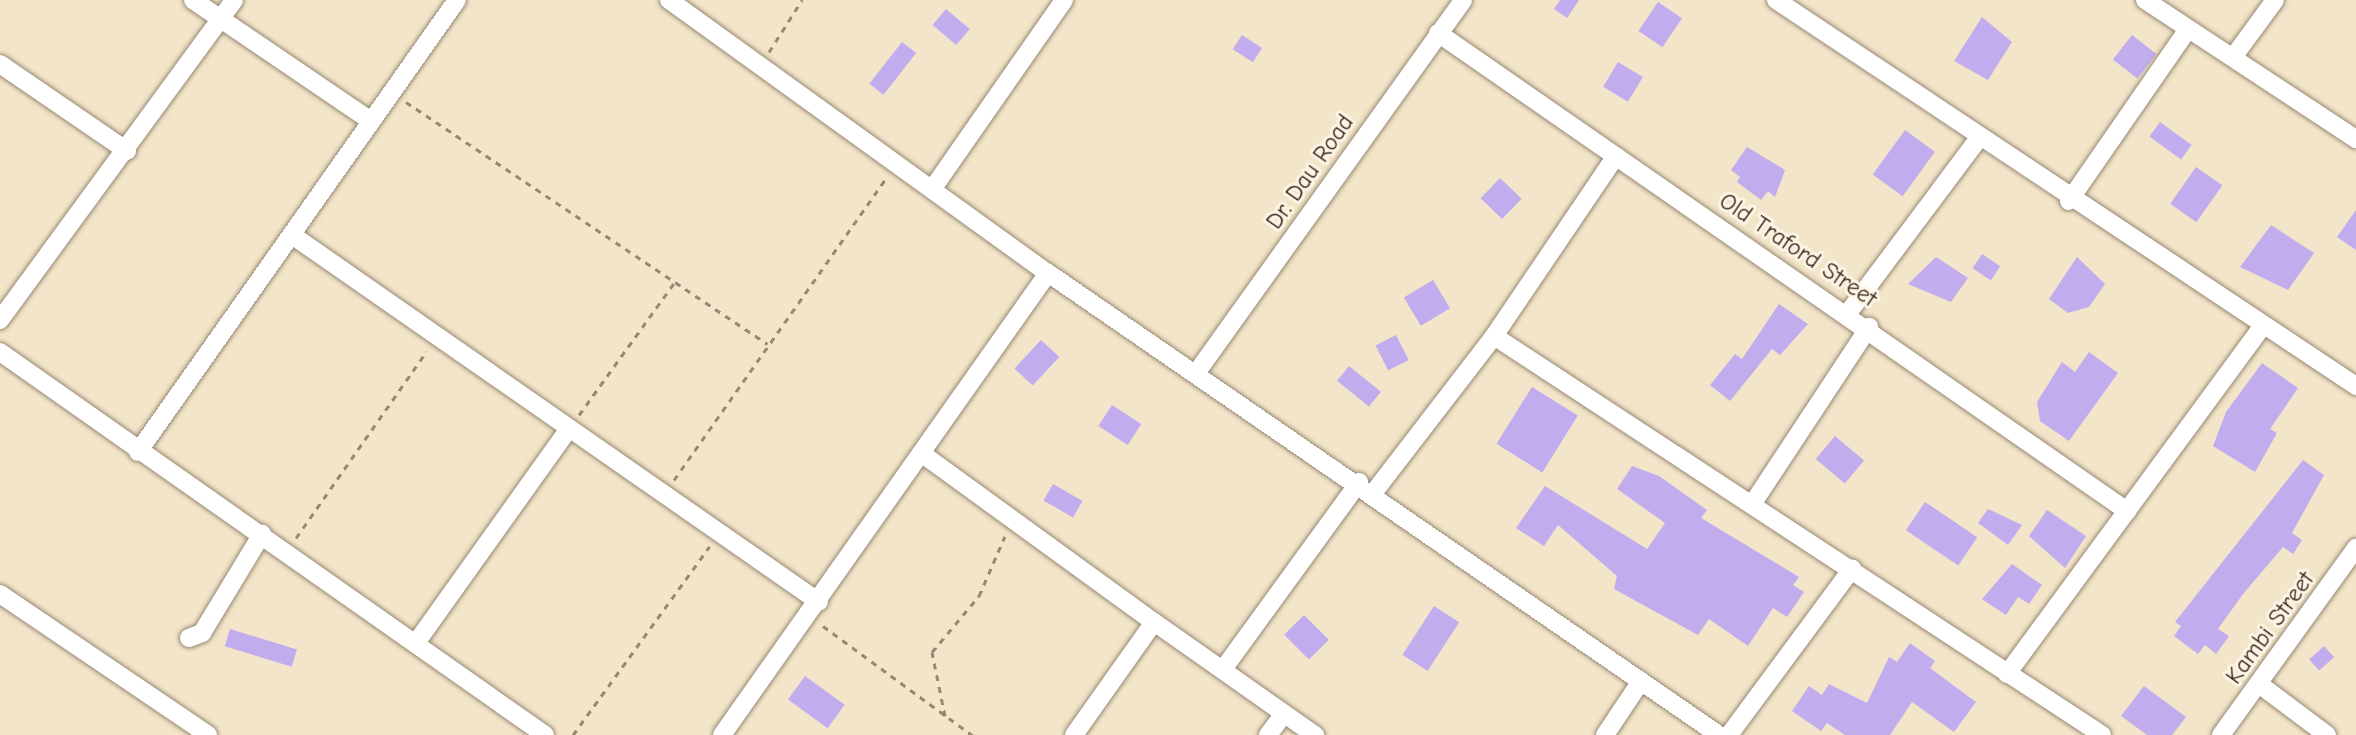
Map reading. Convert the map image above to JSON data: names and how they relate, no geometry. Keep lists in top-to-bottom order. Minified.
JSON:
{"streets":{"street":["Dr. Dau Road","Old Traford Street","Kambi Street"]},"crossings":[["Dr. Dau Road","Old Traford Street"]]}
